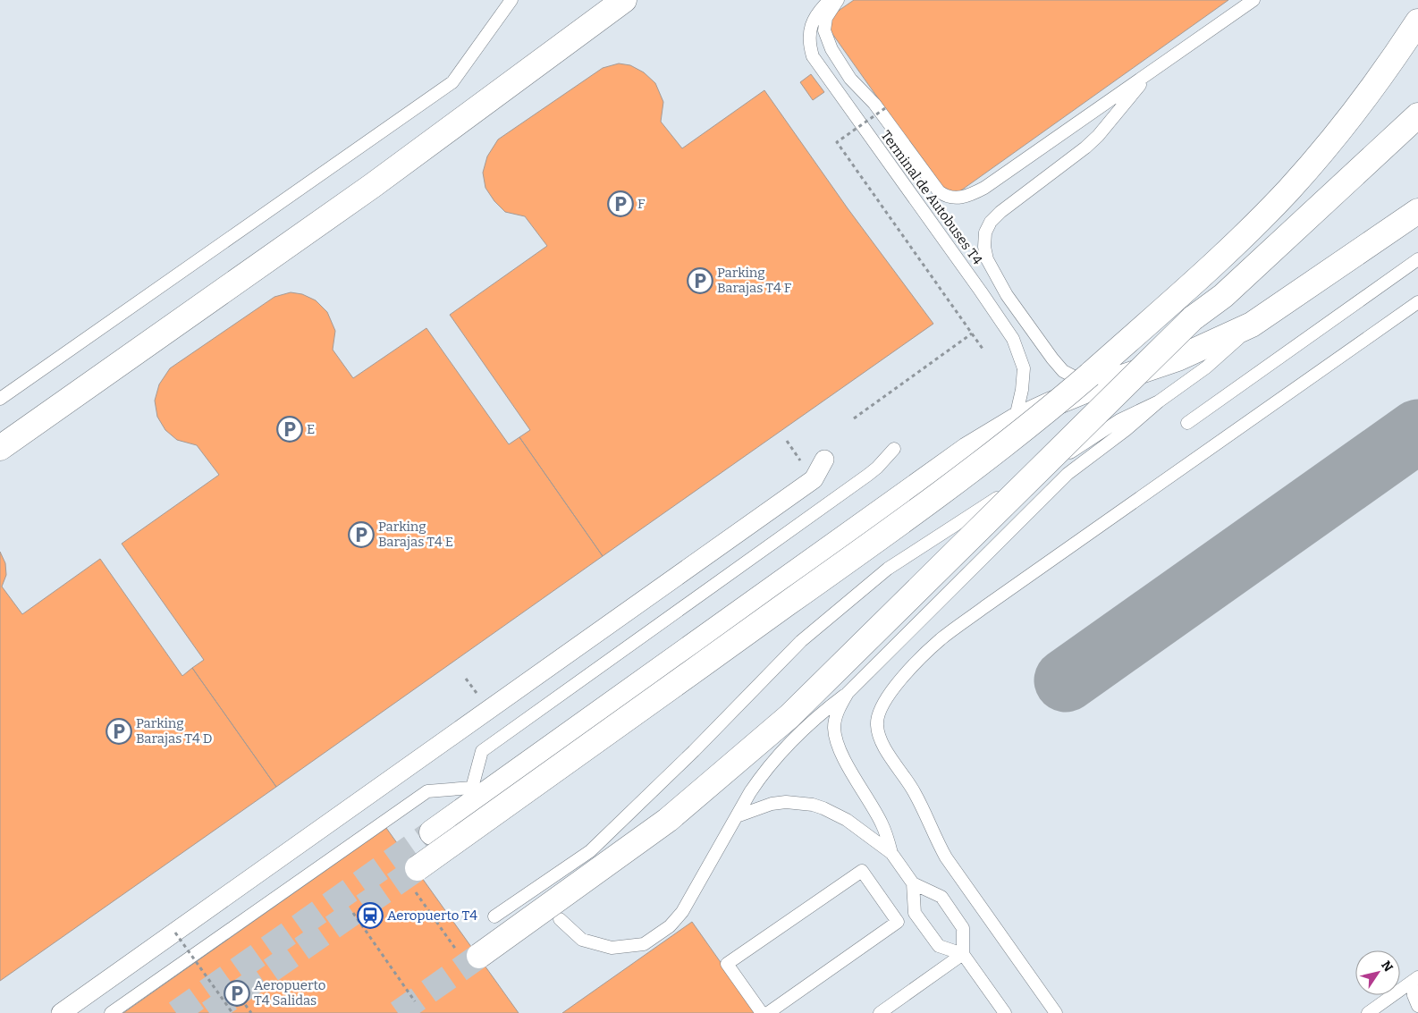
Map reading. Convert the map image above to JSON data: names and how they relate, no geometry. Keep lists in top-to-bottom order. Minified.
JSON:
{"streets":{"lane":["Terminal de Autobuses T4"]},"places":{"parking":["F","Parking Barajas T4 F","E","Parking Barajas T4 E","Parking Barajas T4 D","Aeropuerto T4 Salidas"],"station":["Aeropuerto T4"]},"north":"top right"}
